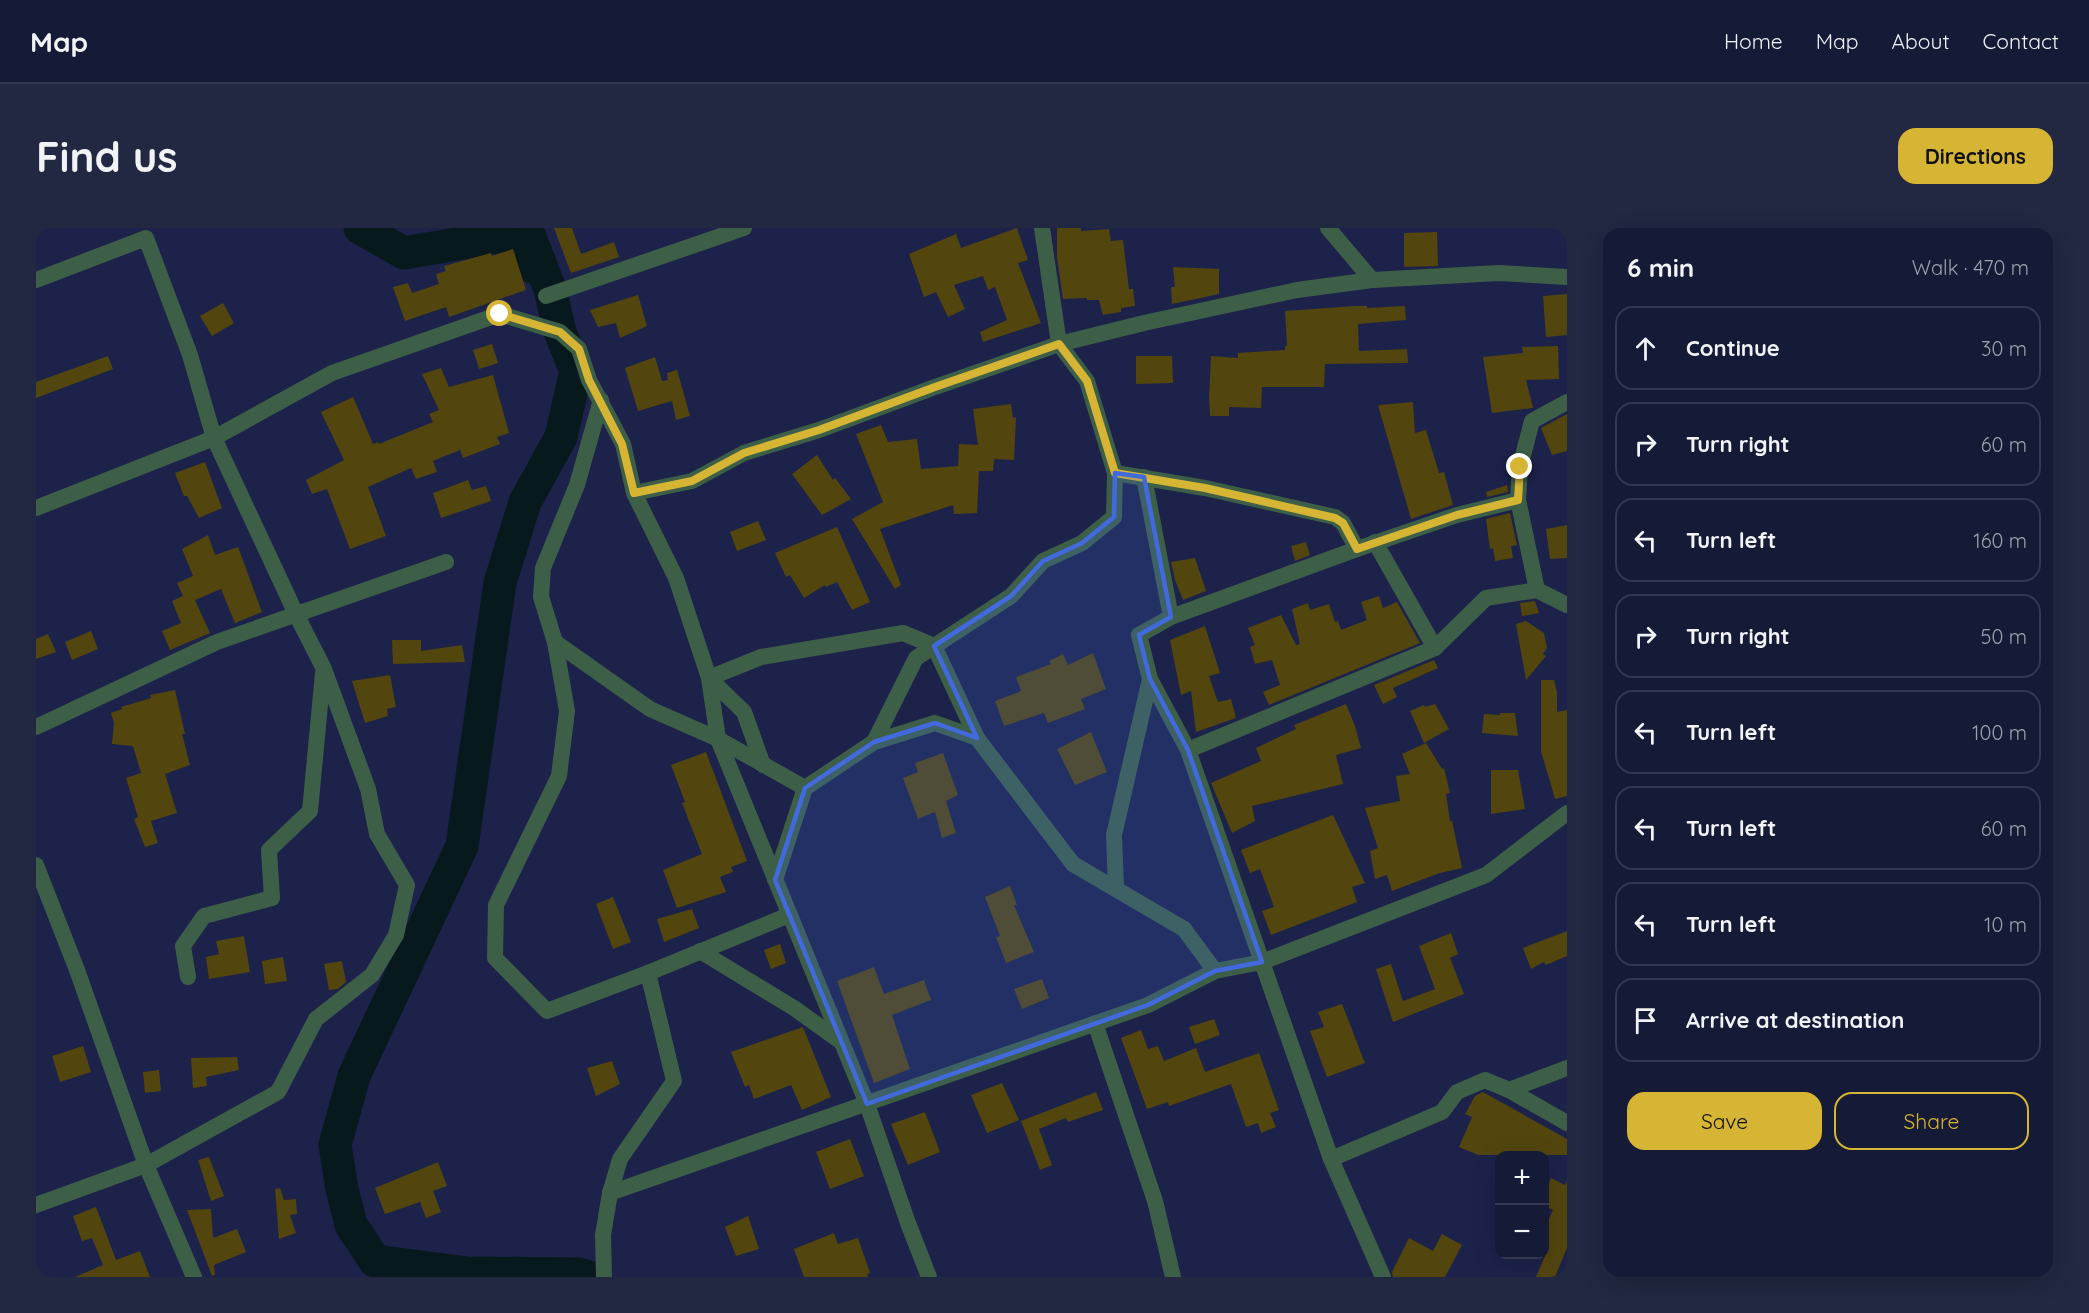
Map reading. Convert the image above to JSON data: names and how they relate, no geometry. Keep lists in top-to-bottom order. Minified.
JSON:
{"page":{"header":"Map","nav":["Home","Map","About","Contact"],"buttons":["Directions",["Save","Share"]],"title":"Find us","heading":["6 min","Walk · 470 m"],"list":[["Continue","30 m"],["Turn right","60 m"],["Turn left","160 m"],["Turn right","50 m"],["Turn left","100 m"],["Turn left","60 m"],["Turn left","10 m"],"Arrive at destination"],"map_buttons":["+","−"]}}
